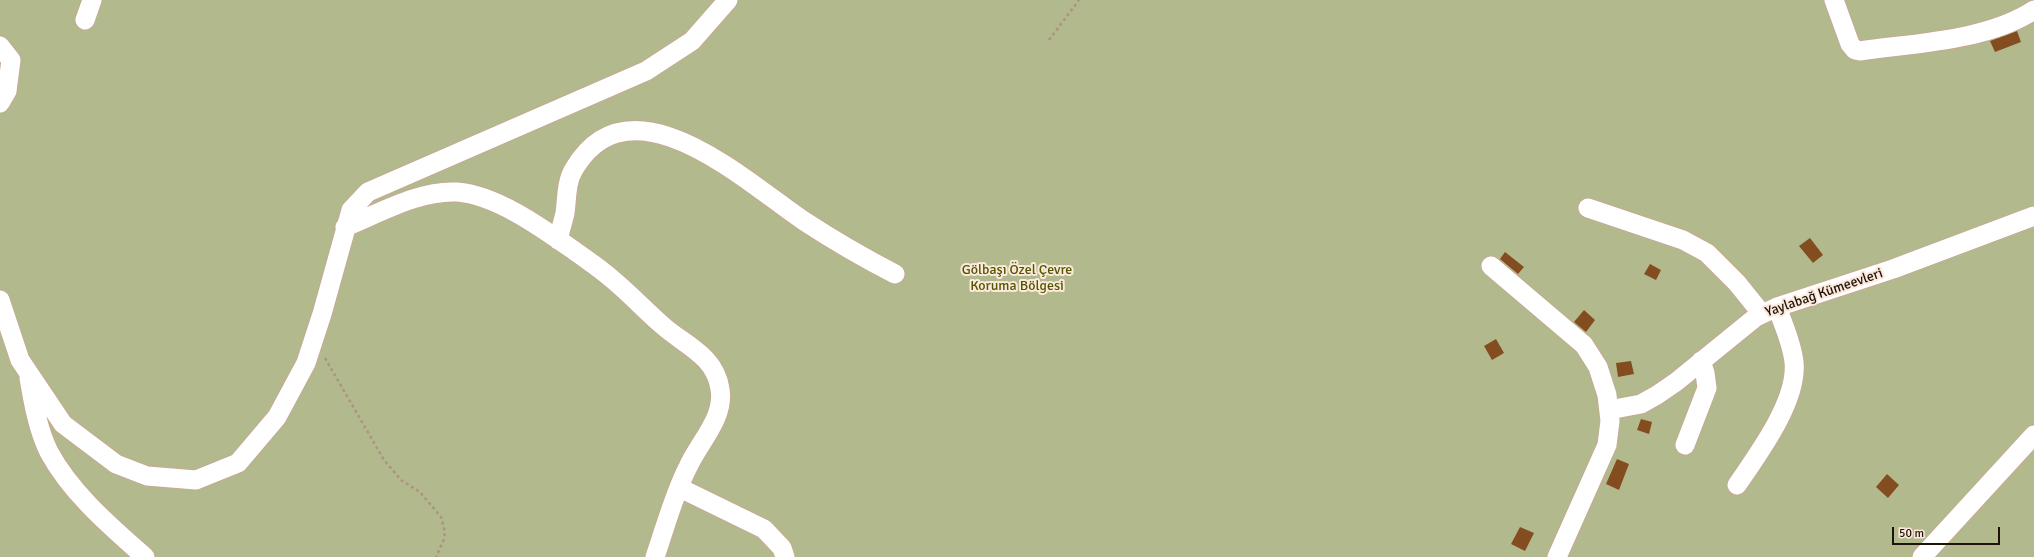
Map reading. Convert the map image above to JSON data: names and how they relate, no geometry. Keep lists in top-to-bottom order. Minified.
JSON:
{"streets":{"street":["Yaylabağ Kümeevleri"]},"parks":["Gölbaşı Özel Çevre Koruma Bölgesi"],"scale_bar":"50 m"}
